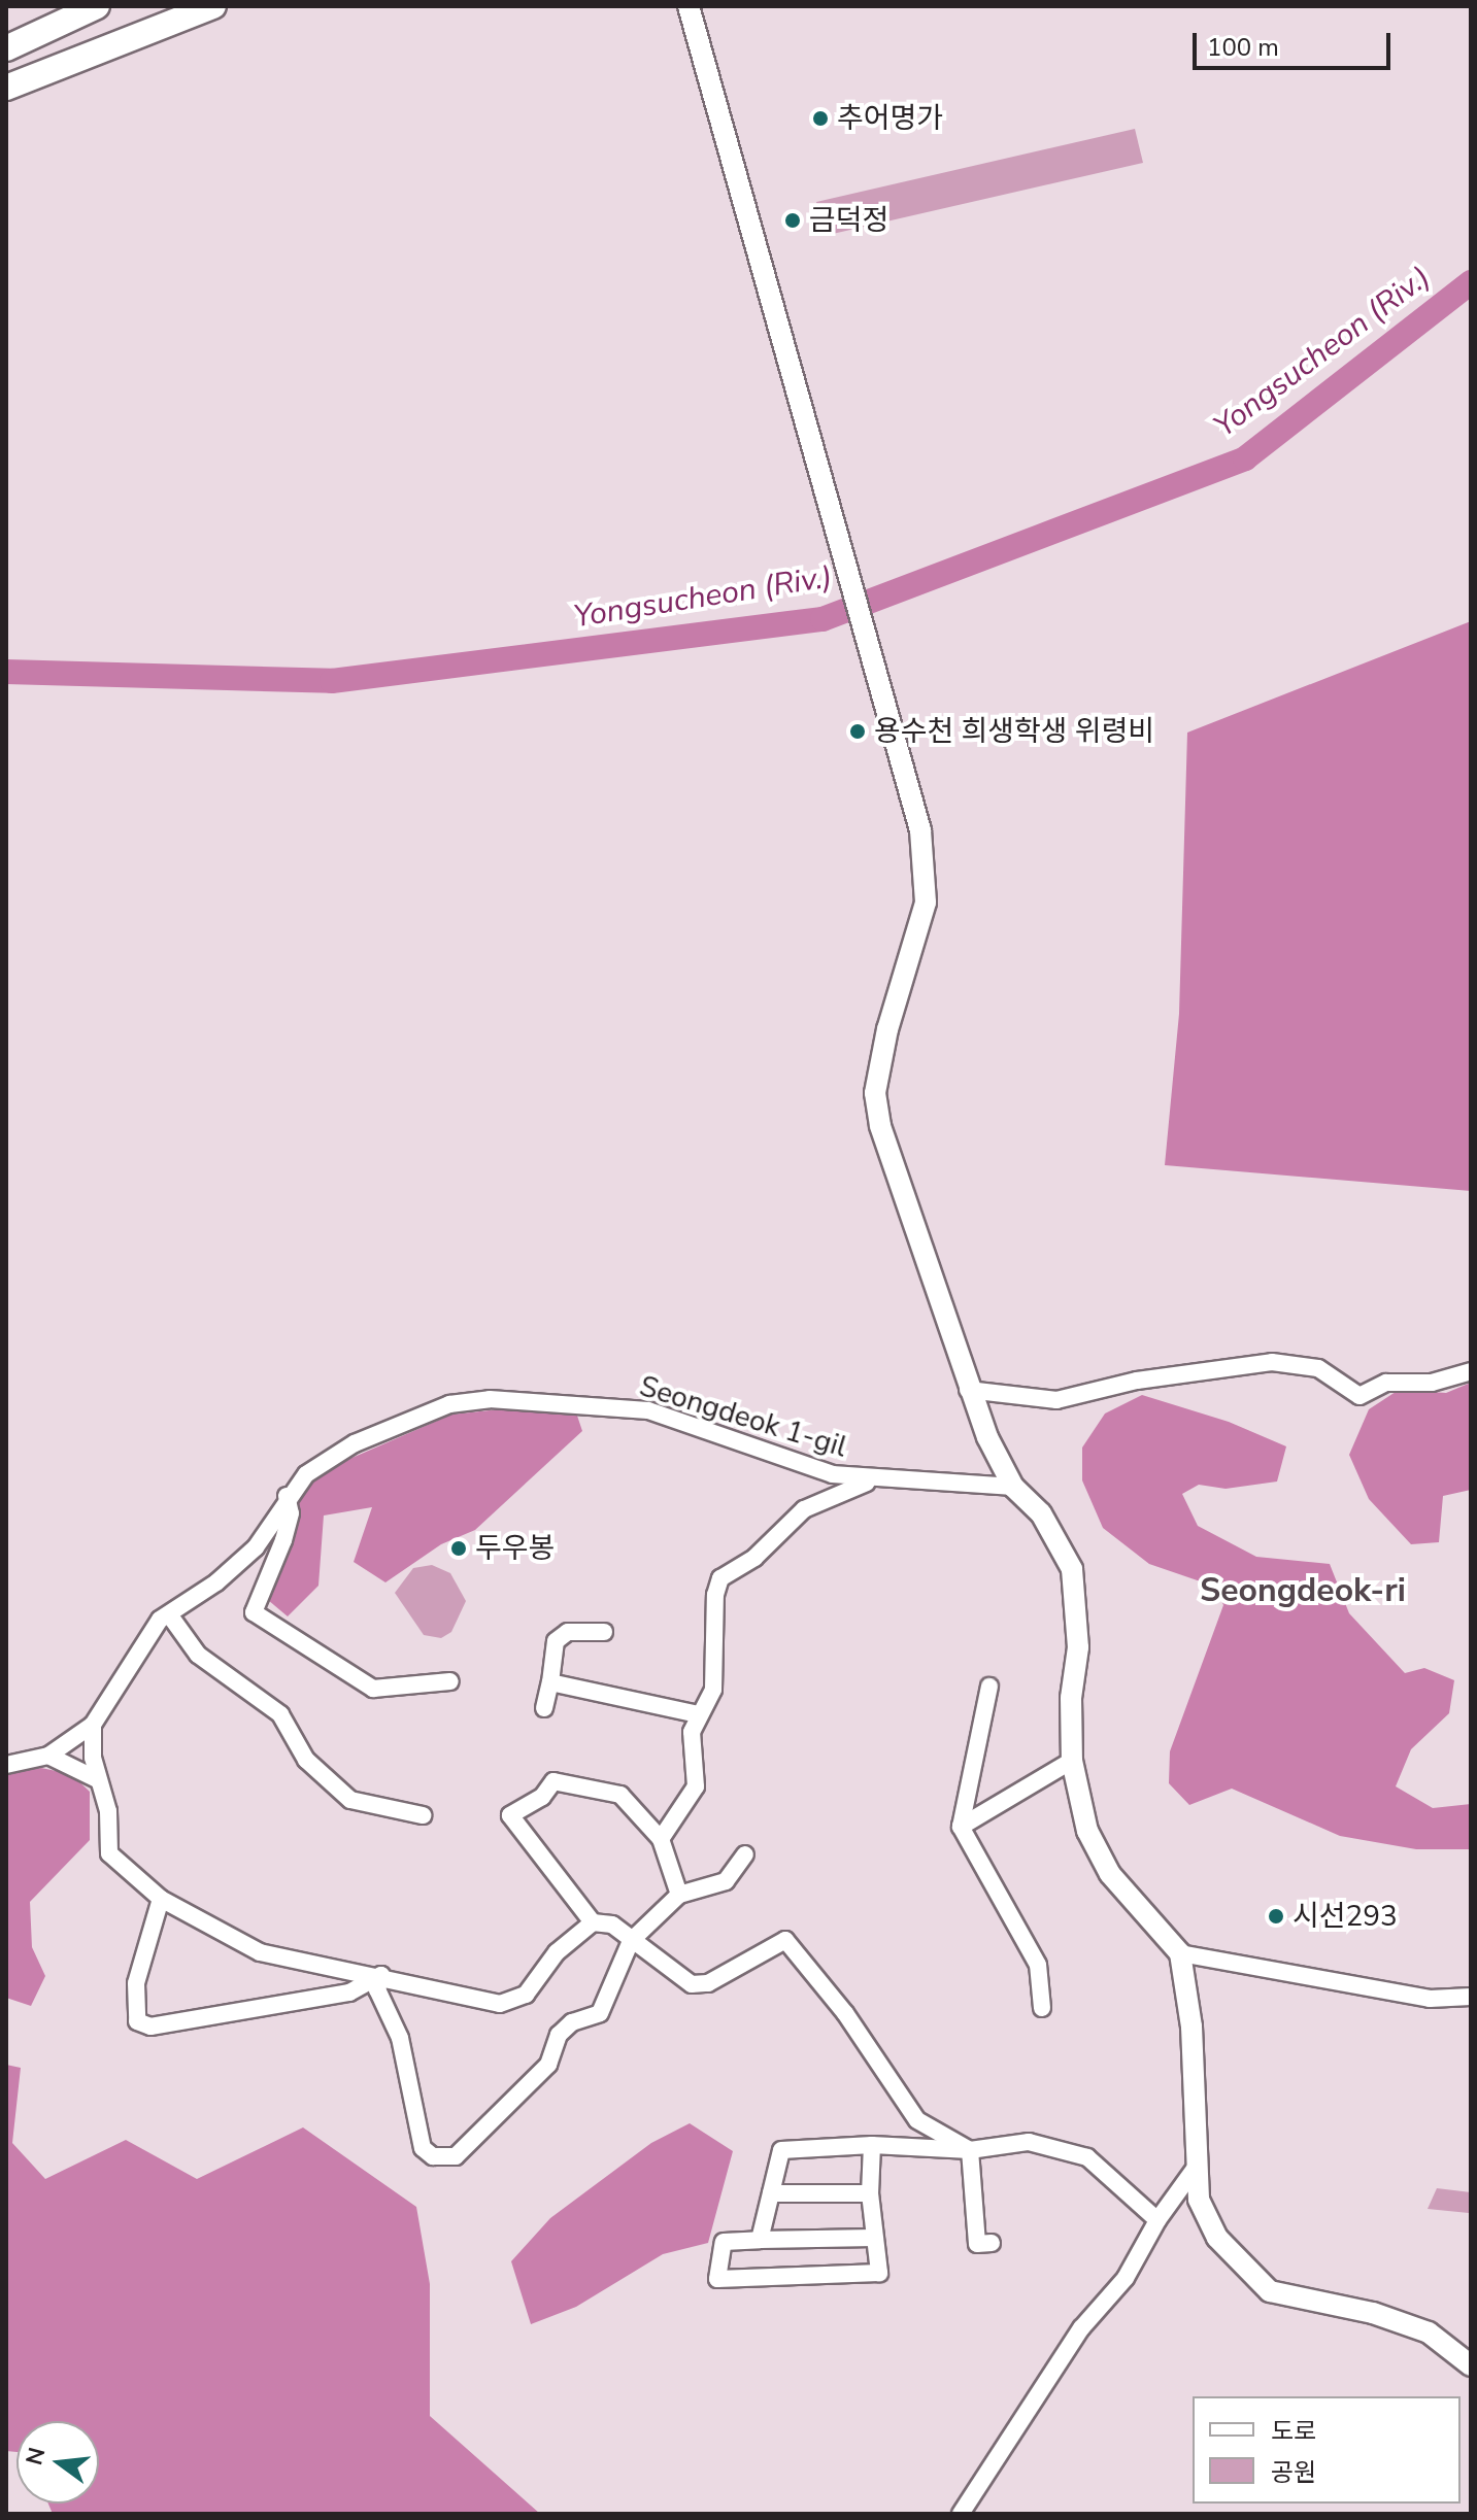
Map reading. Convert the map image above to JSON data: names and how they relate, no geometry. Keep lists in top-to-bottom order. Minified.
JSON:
{"streets":{"street":["Seongdeok 1-gil"]},"districts":["Seongdeok-ri"],"water":["Yongsucheon (Riv.)"],"places":["추어명가","금덕정","용수천 희생학생 위령비","두우봉","시선293"],"legend":["도로","공원"],"scale_bar":"100 m","north":"left"}
